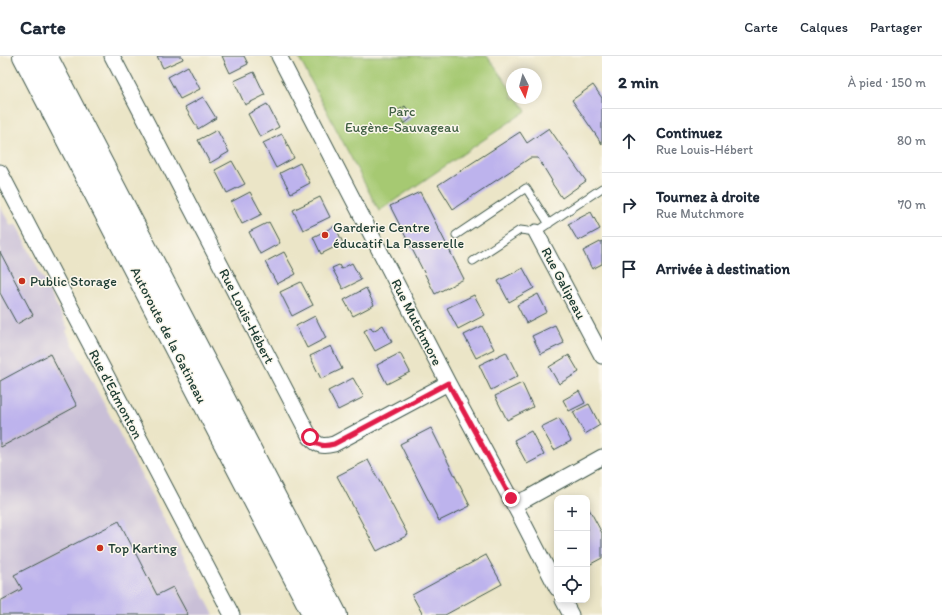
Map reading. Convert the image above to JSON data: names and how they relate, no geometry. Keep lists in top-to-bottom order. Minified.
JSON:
{"streets":{"highway":["Autoroute de la Gatineau"],"street":["Rue Galipeau","Rue Louis-Hébert","Rue Mutchmore","Rue d'Edmonton"]},"crossings":[["Rue Louis-Hébert","Rue Mutchmore"]],"parks":["Parc Eugène-Sauvageau"],"places":["Garderie Centre éducatif La Passerelle","Public Storage","Top Karting"],"north":"bottom","page":{"header":"Carte","nav":["Carte","Calques","Partager"],"heading":["2 min","À pied · 150 m"],"list":[["Continuez","Rue Louis-Hébert","80 m"],["Tournez à droite","Rue Mutchmore","70 m"],"Arrivée à destination"],"map_buttons":["+","−"]}}
